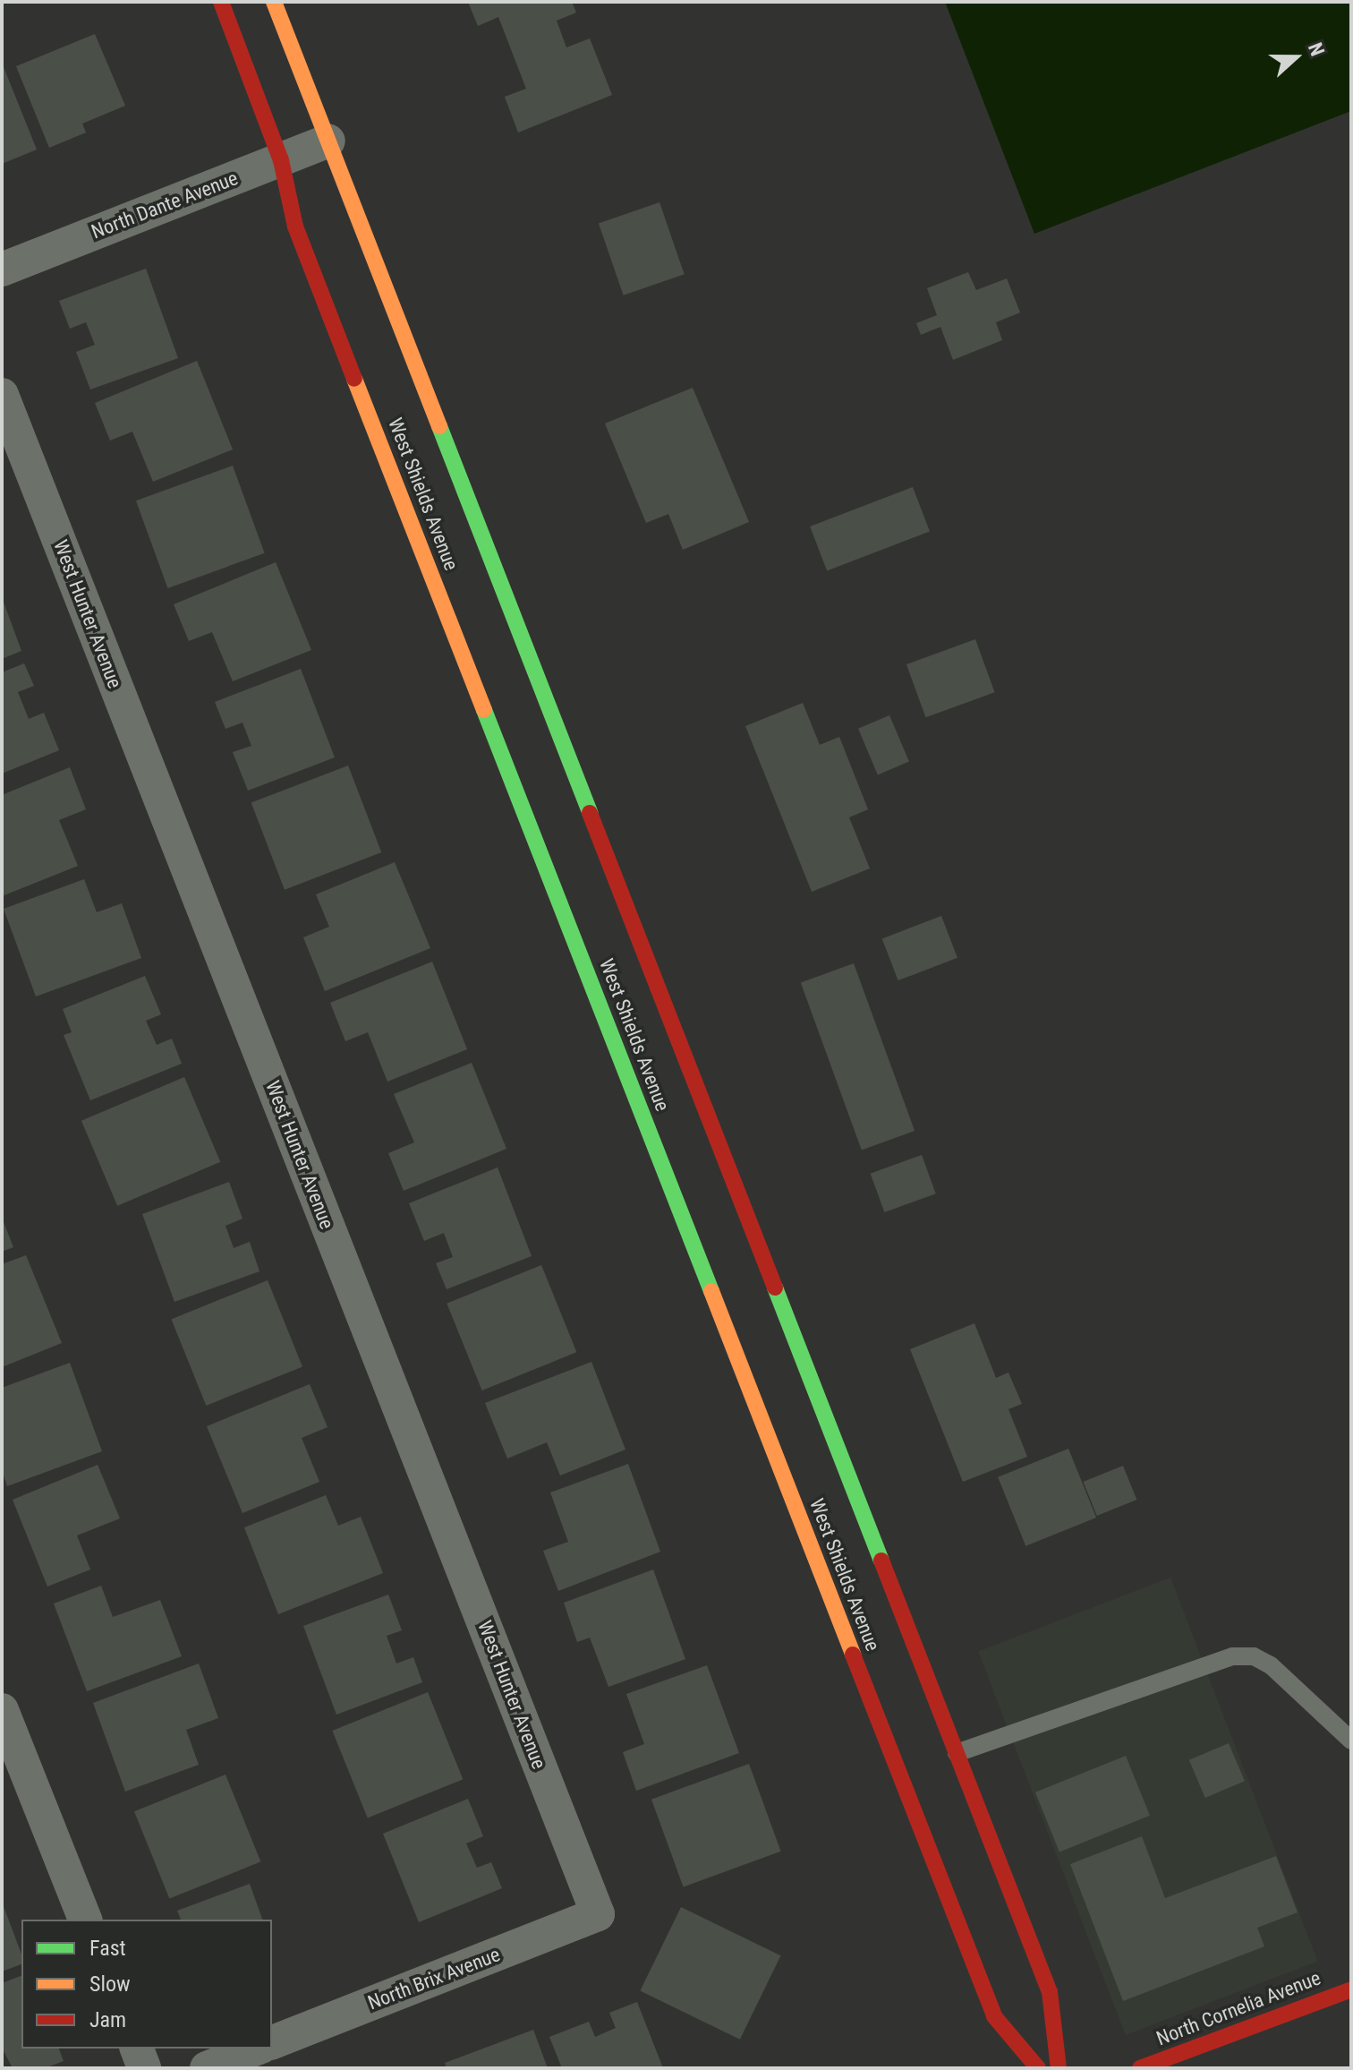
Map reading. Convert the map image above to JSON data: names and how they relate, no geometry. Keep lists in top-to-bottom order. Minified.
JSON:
{"streets":{"street":["North Dante Avenue","West Shields Avenue","West Hunter Avenue","North Brix Avenue","North Cornelia Avenue"]},"crossings":[["North Dante Avenue","West Shields Avenue"],["West Hunter Avenue","North Brix Avenue"]],"legend":["Fast","Slow","Jam"],"north":"right"}
